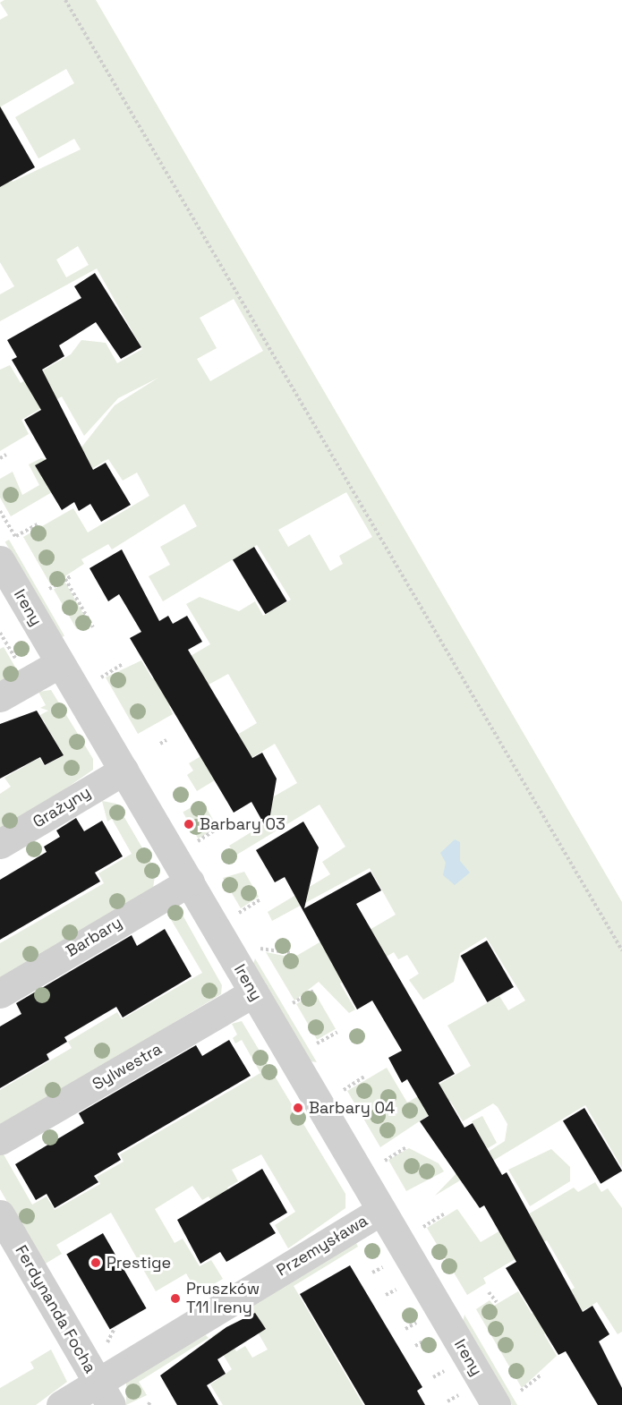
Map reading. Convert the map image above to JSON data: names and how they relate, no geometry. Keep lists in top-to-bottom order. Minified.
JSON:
{"streets":{"street":["Ireny","Grażyny","Barbary","Sylwestra","Przemysława","Ferdynanda Focha"]},"crossings":[["Ireny","Grażyny"],["Ireny","Barbary"],["Ireny","Sylwestra"],["Ireny","Przemysława"],["Przemysława","Ferdynanda Focha"]],"places":["Barbary 03","Barbary 04","Prestige","Pruszków T11 Ireny"]}
